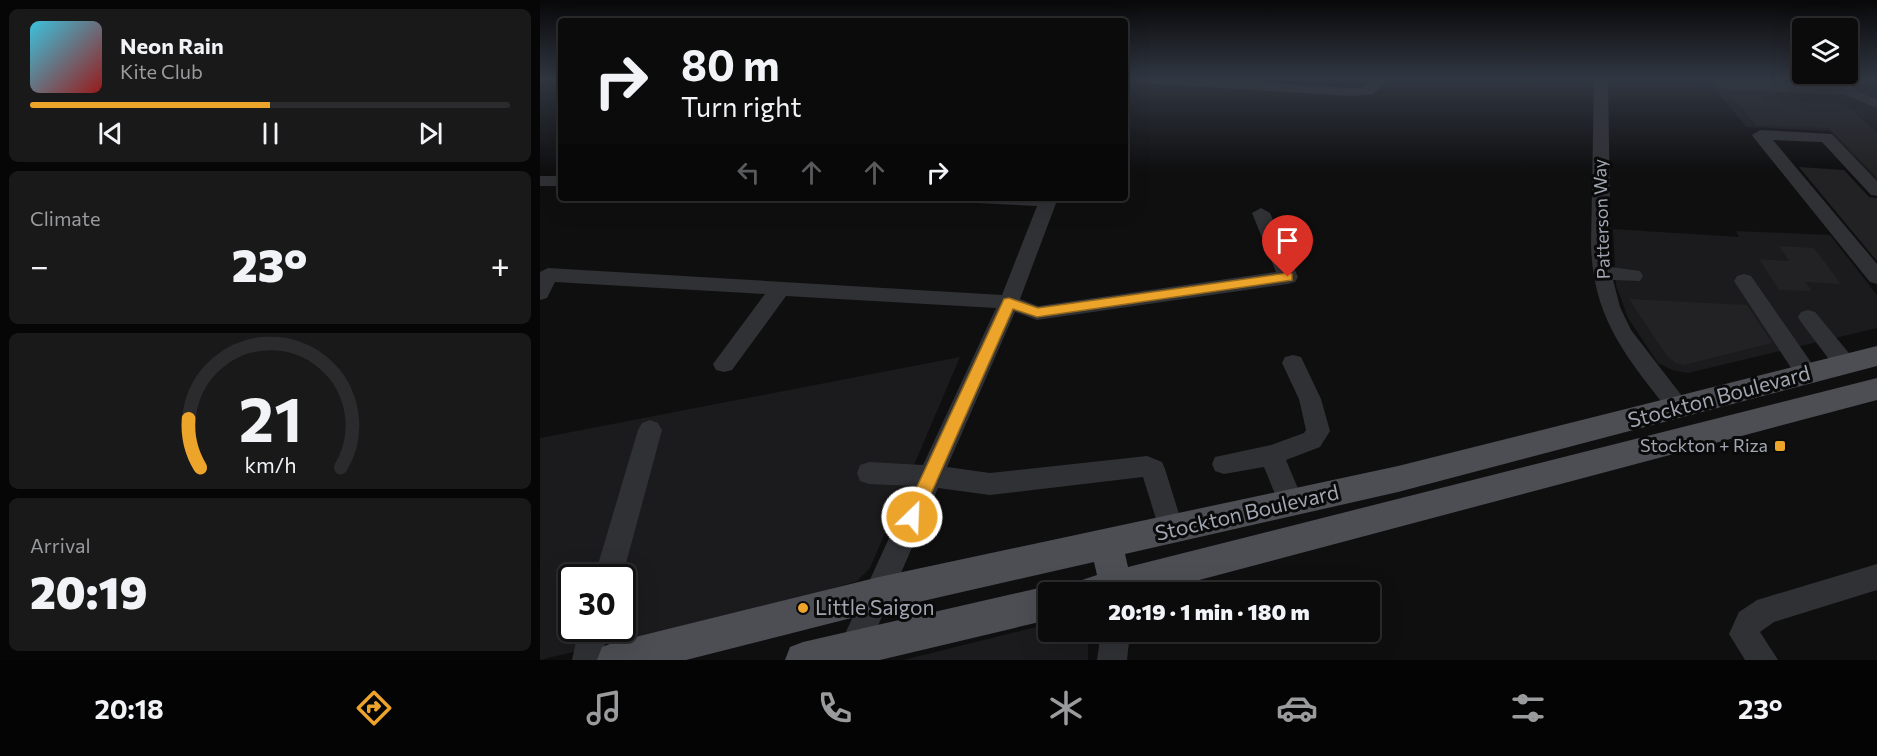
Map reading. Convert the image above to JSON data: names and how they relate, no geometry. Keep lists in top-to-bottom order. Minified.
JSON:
{"streets":{"main road":["Stockton Boulevard"],"street":["Patterson Way"]},"crossings":[["Patterson Way","Stockton Boulevard"]],"places":{"transit":["Stockton + Riza"],"other":["Little Saigon"]},"page":{"turn":["80 m","Turn right"],"song":["Neon Rain","Kite Club"],"tile":["Climate",["Arrival","20:19"]],"heat":["−","23°","+"],"limit":"30","trip":"20:19 · 1 min · 180 m","tabs":["20:18","23°"],"gauge":["21","km/h"]}}
